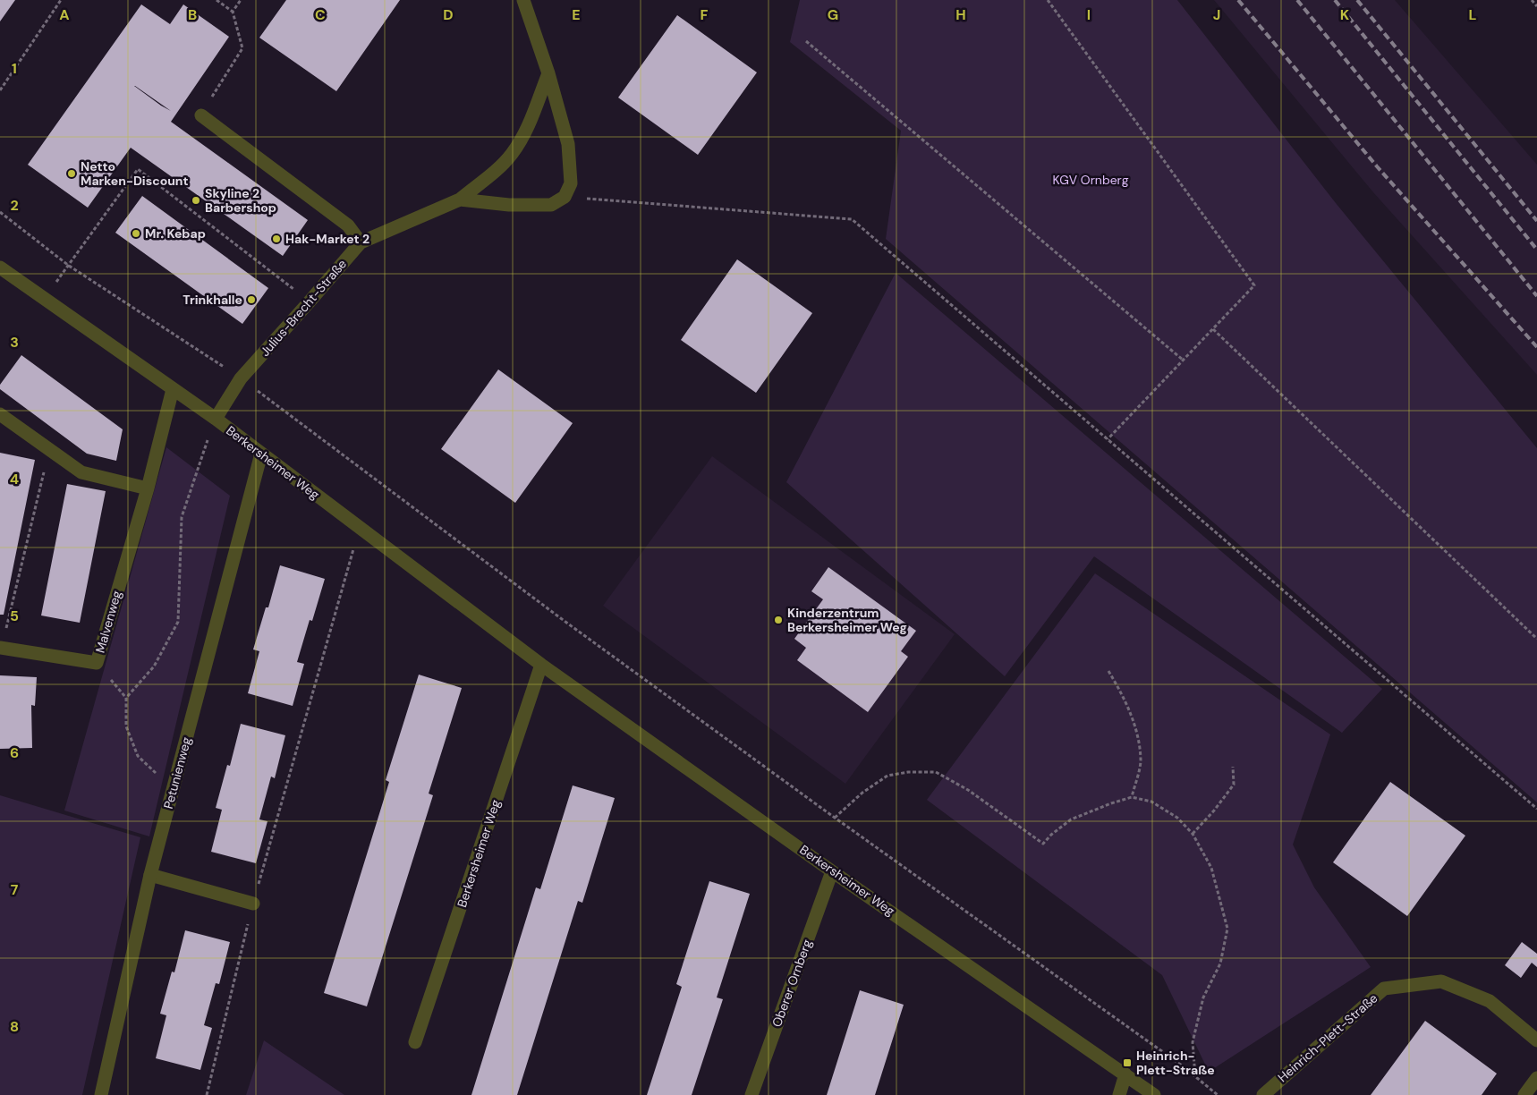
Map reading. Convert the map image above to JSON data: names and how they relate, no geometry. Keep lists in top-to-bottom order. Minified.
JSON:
{"streets":{"street":["Julius-Brecht-Straße","Berkersheimer Weg","Malvenweg","Petunienweg","Oberer Ornberg","Heinrich-Plett-Straße"]},"crossings":[["Julius-Brecht-Straße","Berkersheimer Weg"],["Berkersheimer Weg","Malvenweg"],["Berkersheimer Weg","Petunienweg"],["Berkersheimer Weg","Oberer Ornberg"]],"parks":["KGV Ornberg"],"places":{"other":["Netto Marken-Discount","Skyline 2 Barbershop","Mr. Kebap","Hak-Market 2","Trinkhalle","Kinderzentrum Berkersheimer Weg"],"transit":["Heinrich- Plett-Straße"]},"grid":{"columns":["A","B","C","D","E","F","G","H","I","J","K","L"],"rows":["1","2","3","4","5","6","7","8"]}}
